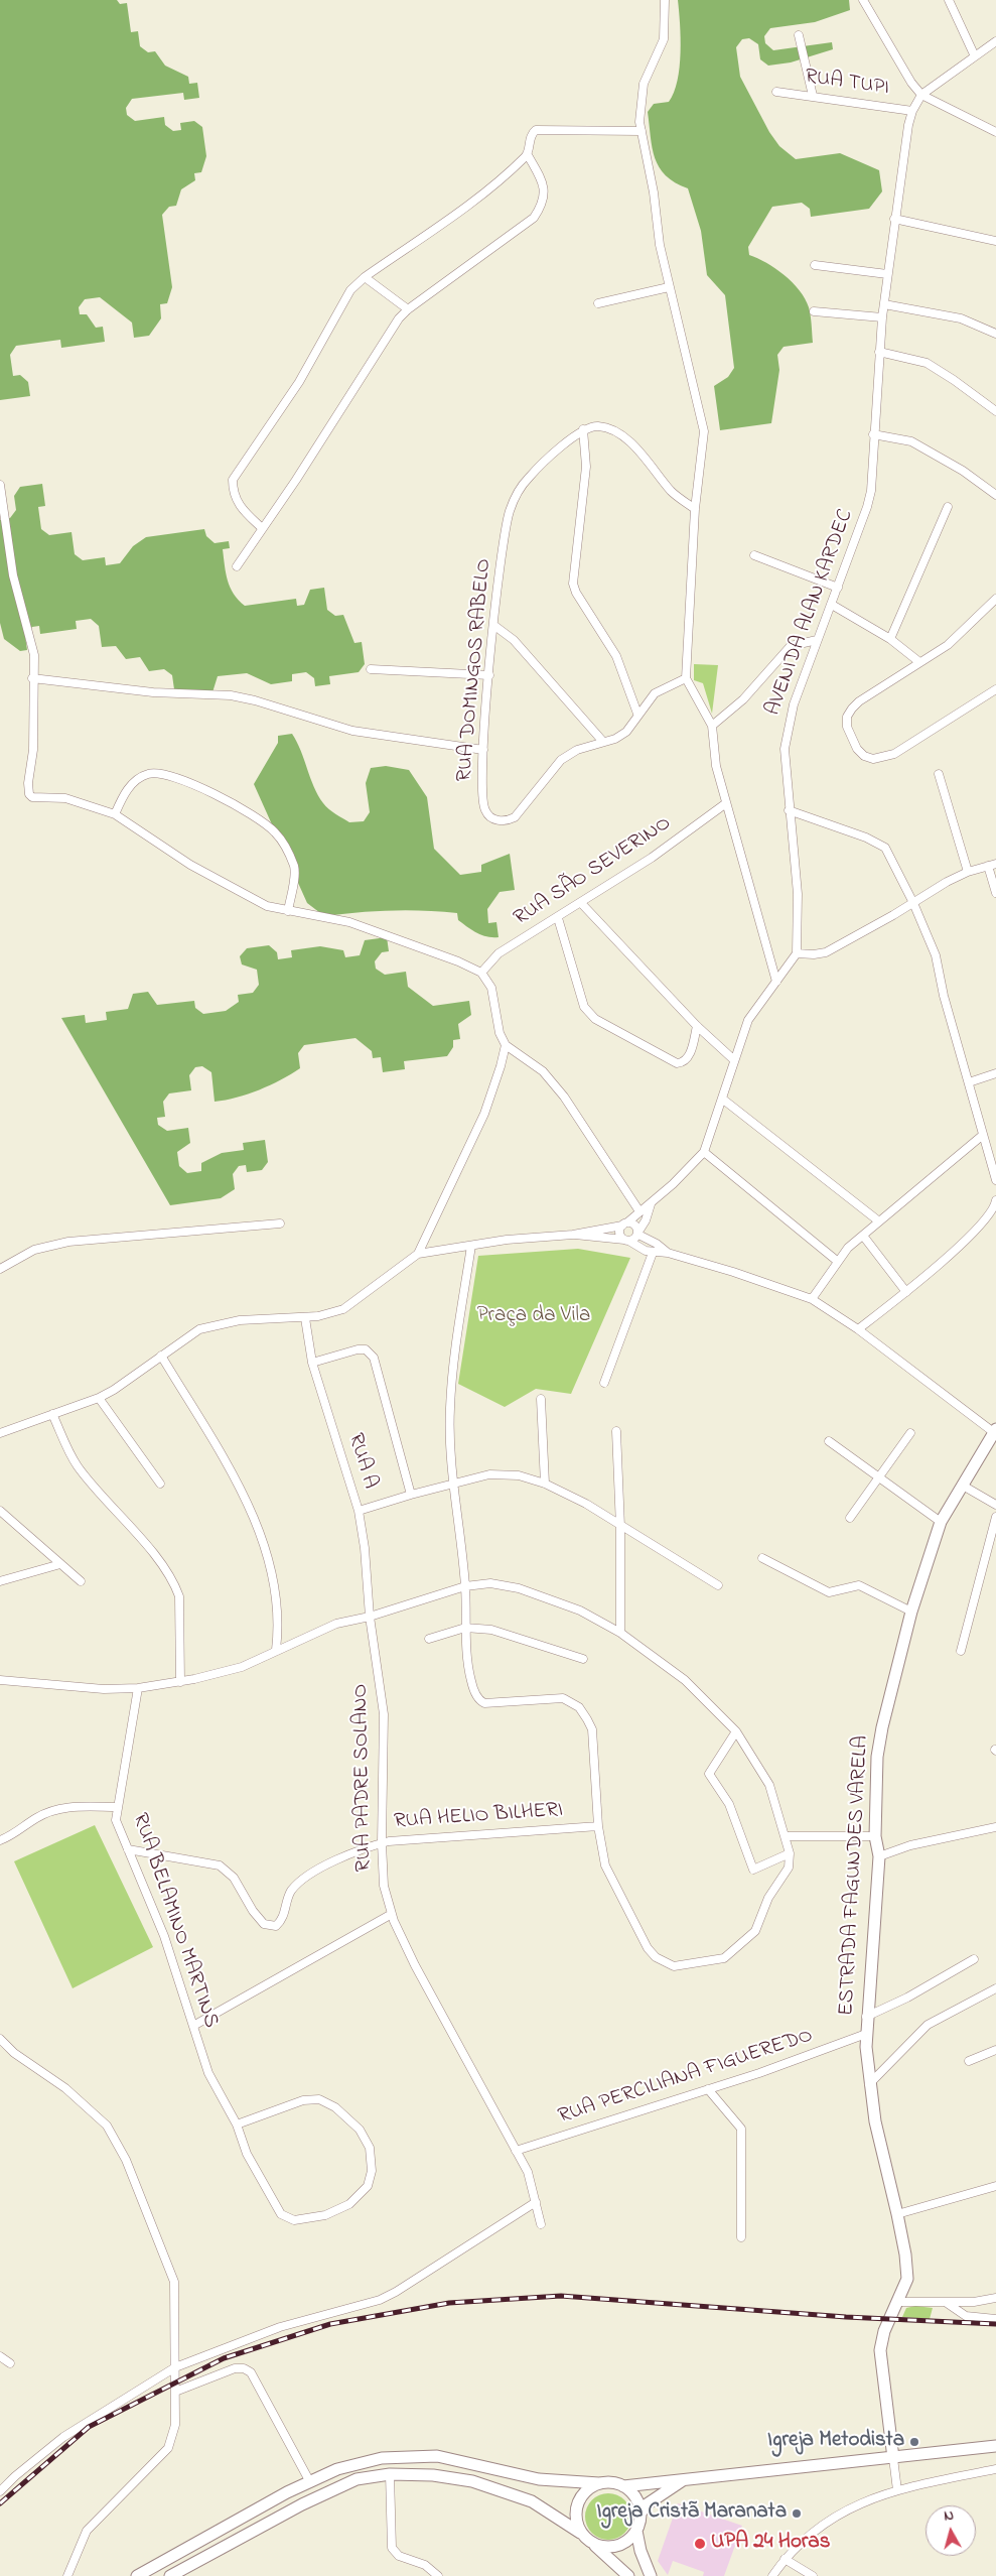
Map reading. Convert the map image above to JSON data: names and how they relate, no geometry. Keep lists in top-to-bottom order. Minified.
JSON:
{"streets":{"main road":["ESTRADA FAGUNDES VARELA"],"street":["RUA TUPI","AVENIDA ALAN KARDEC","RUA DOMINGOS RABELO","RUA SÃO SEVERINO","RUA A","RUA PADRE SOLANO","RUA HELIO BILHERI","RUA BELAMINO MARTINS","RUA PERCILIANA FIGUEREDO"]},"crossings":[["RUA TUPI","AVENIDA ALAN KARDEC"],["RUA A","RUA PADRE SOLANO"],["RUA PADRE SOLANO","RUA HELIO BILHERI"],["RUA PADRE SOLANO","RUA PERCILIANA FIGUEREDO"],["RUA HELIO BILHERI","RUA BELAMINO MARTINS"],["ESTRADA FAGUNDES VARELA","RUA PERCILIANA FIGUEREDO"]],"parks":["Praça da Vila"],"places":["Igreja Metodista","Igreja Cristã Maranata","UPA 24 Horas"],"north":"top"}
